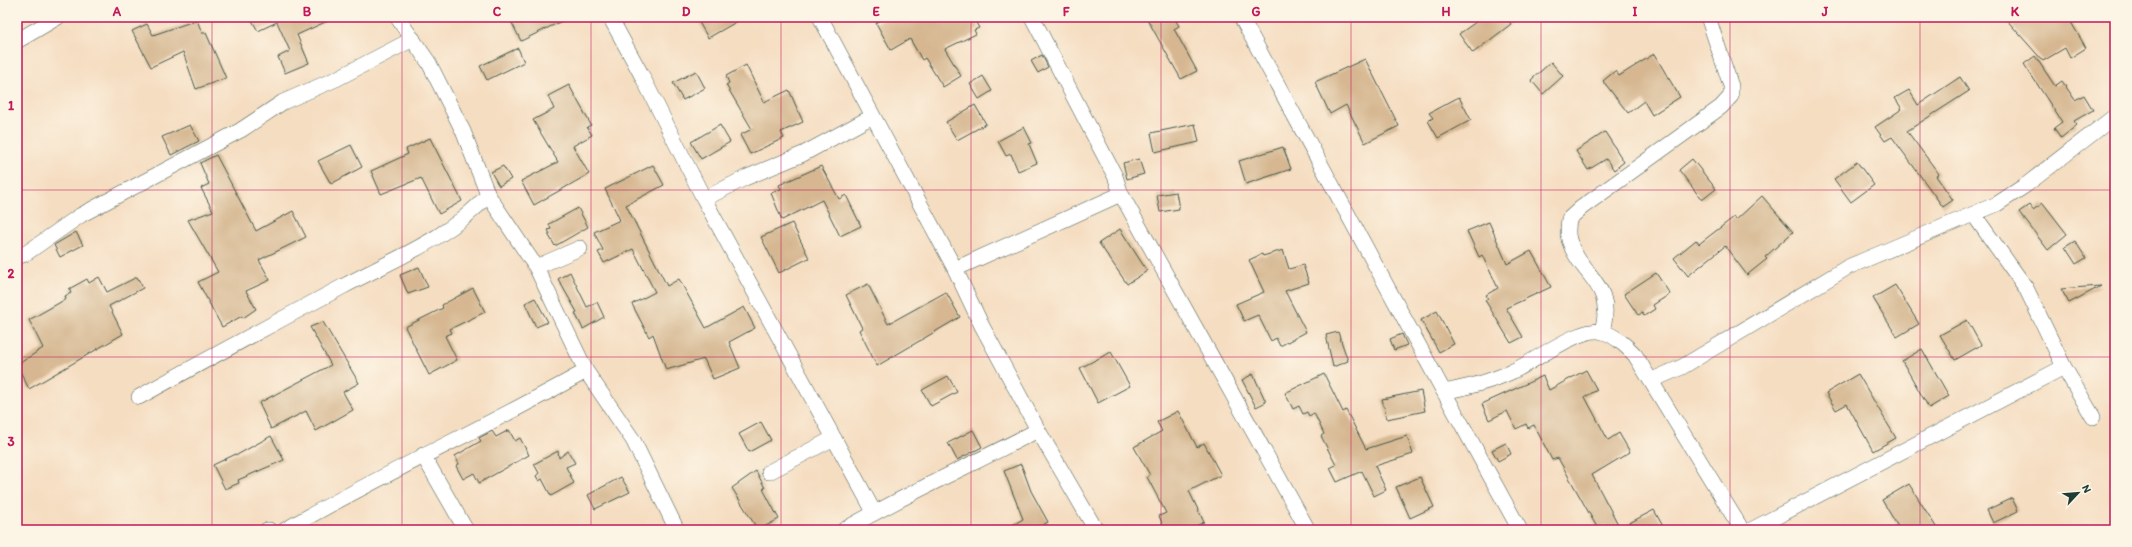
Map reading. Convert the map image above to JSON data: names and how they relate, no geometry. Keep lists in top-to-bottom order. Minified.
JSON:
{"north":"top right","grid":{"columns":["A","B","C","D","E","F","G","H","I","J","K"],"rows":["1","2","3"]}}
